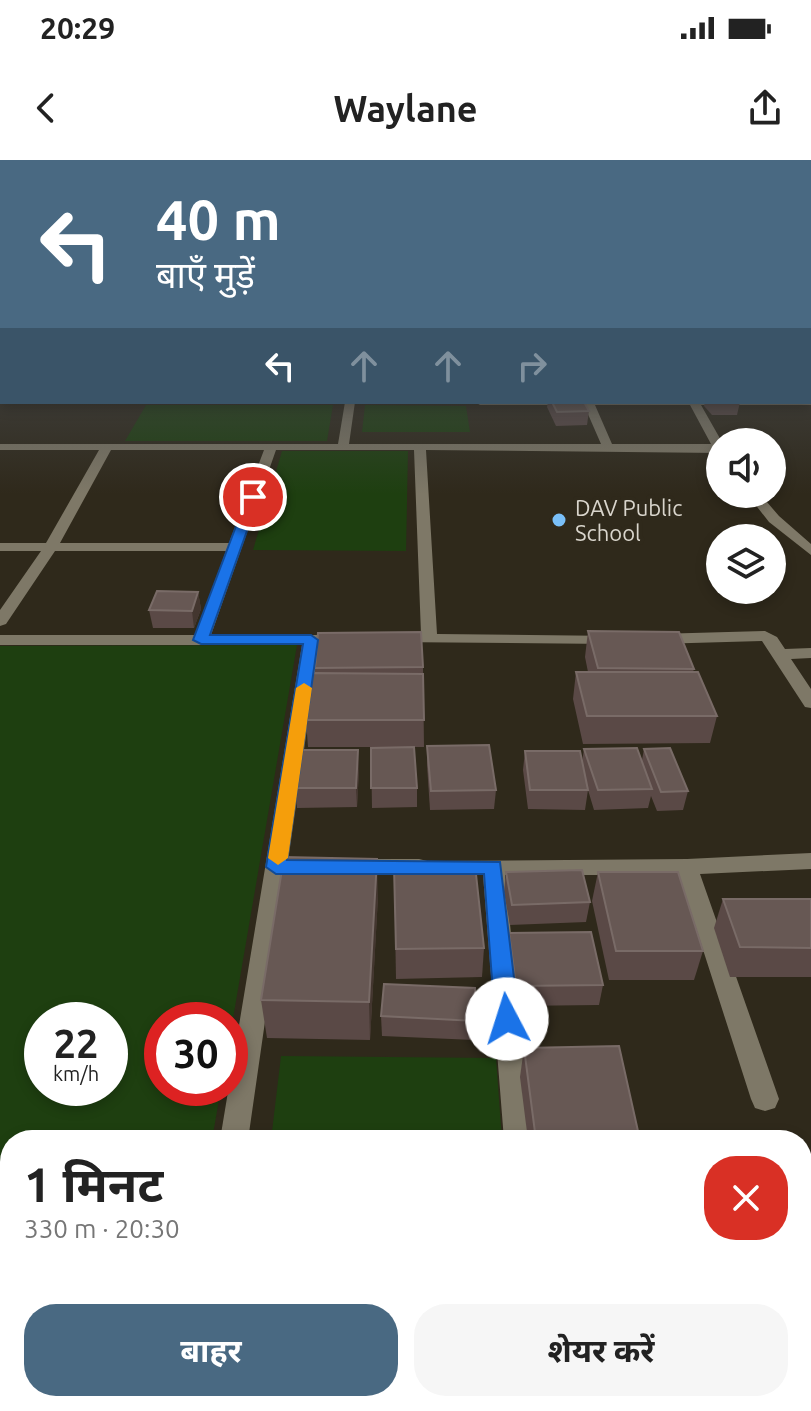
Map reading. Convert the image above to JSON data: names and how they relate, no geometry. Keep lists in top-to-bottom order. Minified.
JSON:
{"places":["DAV Public School"],"page":{"status":"20:29","header":"Waylane","turn":["40 m","बाएँ मुड़ें"],"speed":"22 km/h","limit":"30","heading":["1 मिनट","330 m · 20:30"],"buttons":["बाहर","शेयर करें"]}}
